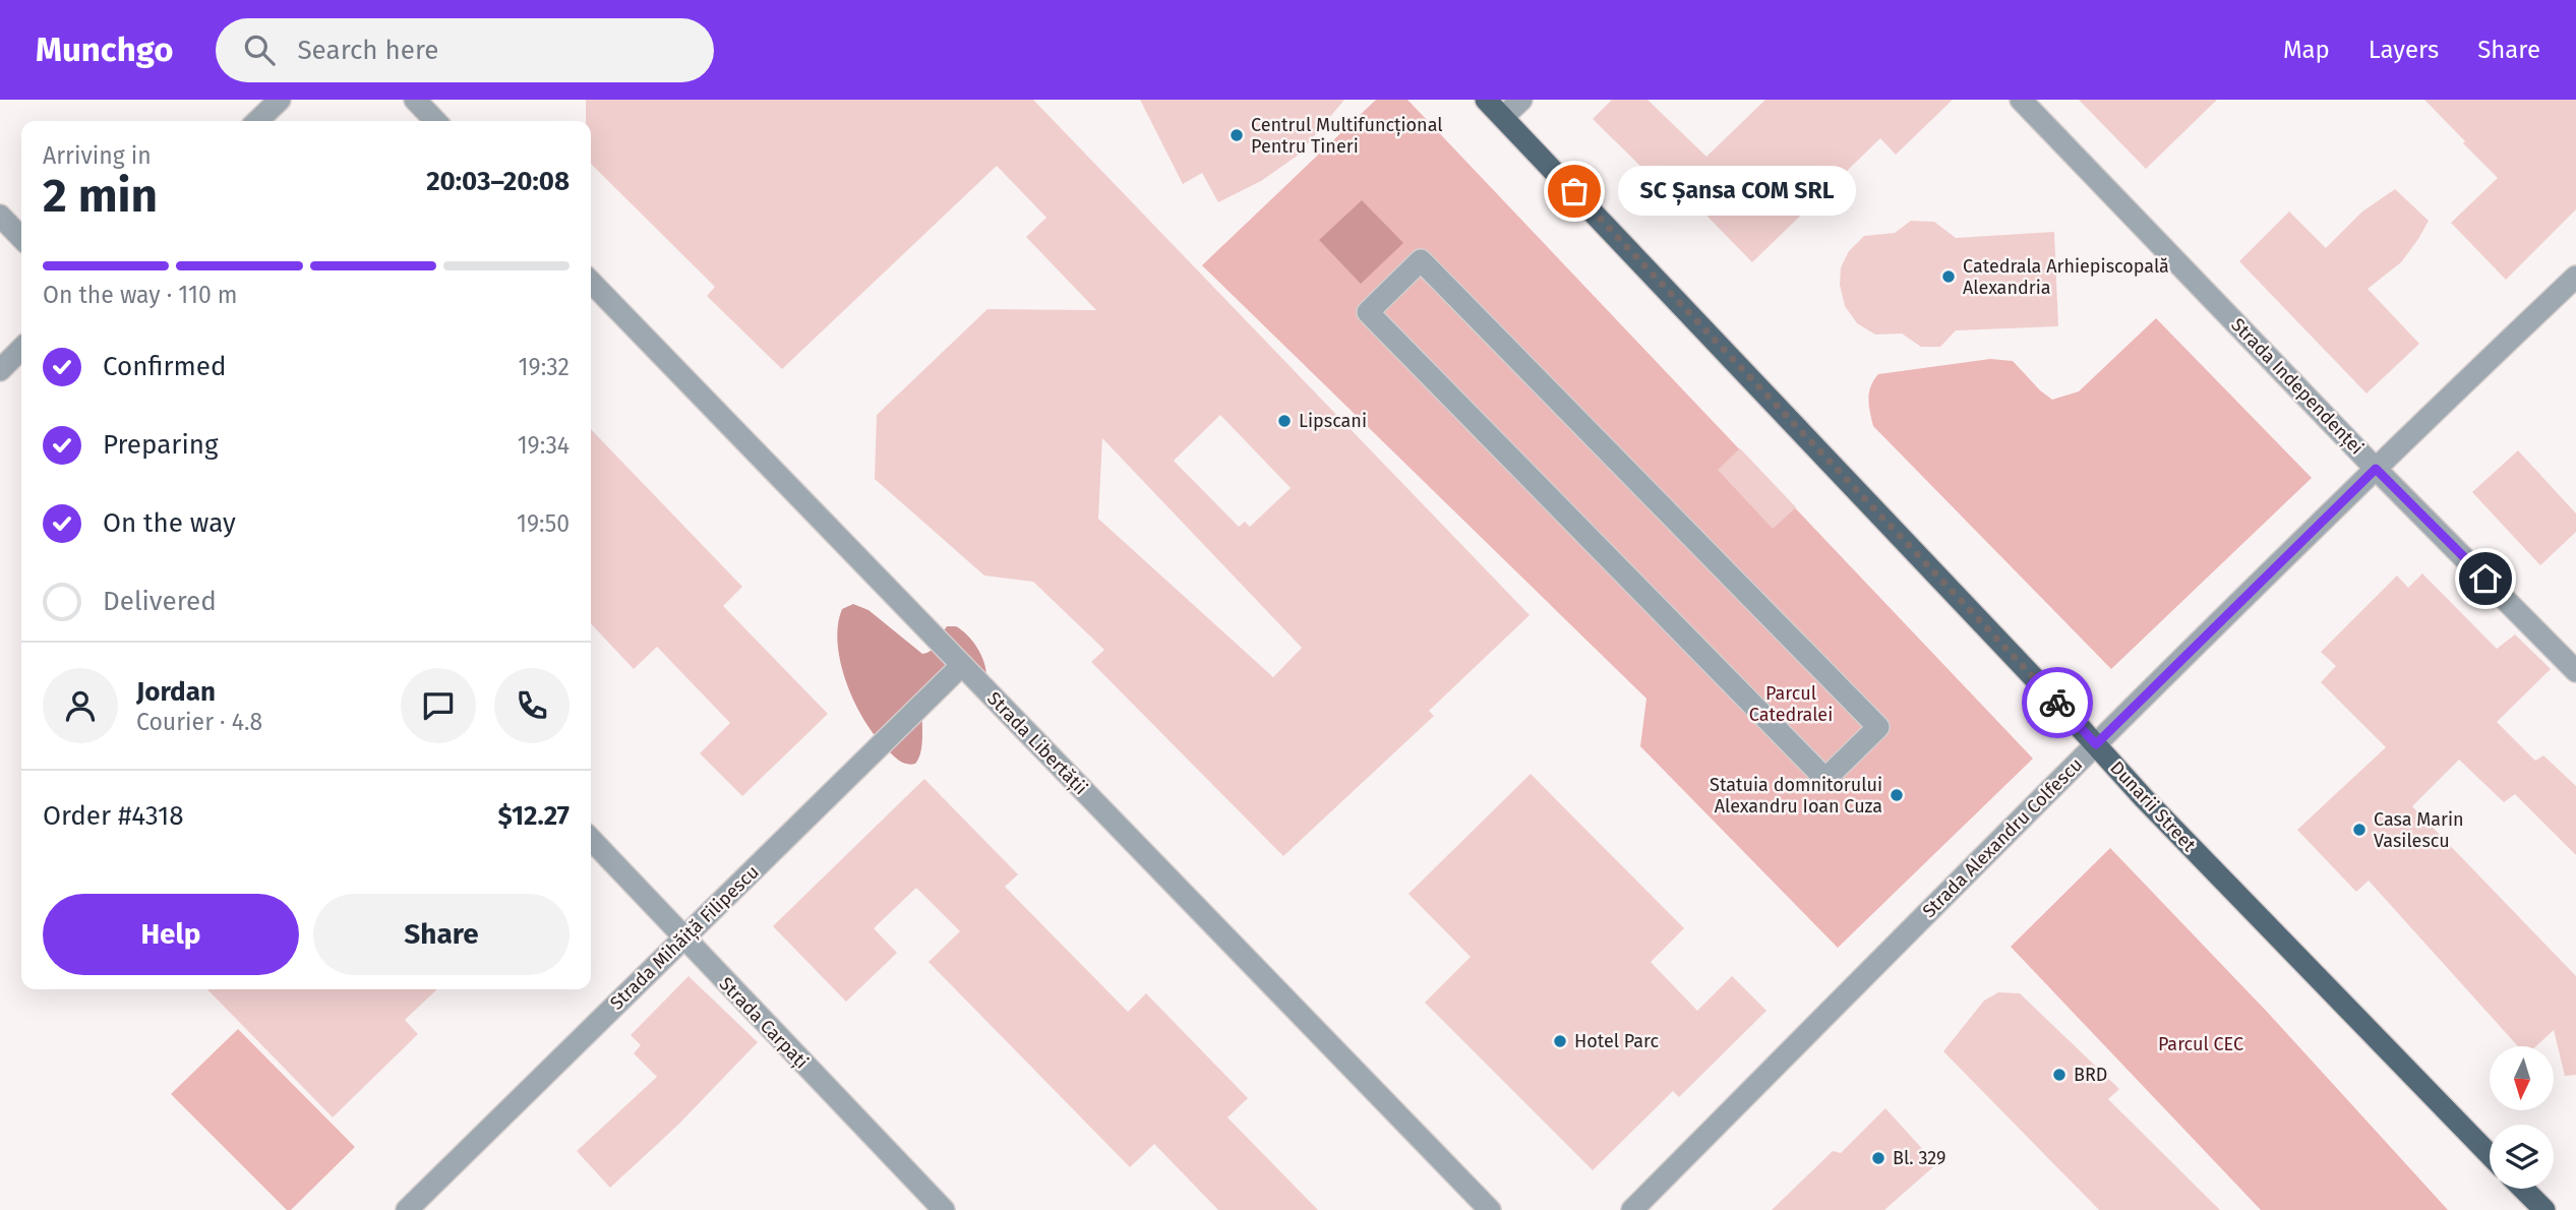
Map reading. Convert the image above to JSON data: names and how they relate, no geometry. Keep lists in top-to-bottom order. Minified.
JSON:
{"streets":{"main road":["Dunarii Street"],"street":["Strada Independenței","Strada Libertății","Strada Alexandru Colfescu","Strada Mihăiță Filipescu","Strada Carpați"]},"crossings":[["Strada Independenței","Strada Alexandru Colfescu"],["Strada Libertății","Strada Mihăiță Filipescu"],["Dunarii Street","Strada Alexandru Colfescu"],["Strada Mihăiță Filipescu","Strada Carpați"]],"parks":["Parcul Catedralei","Parcul CEC"],"places":["Centrul Multifuncțional Pentru Tineri","SC Șansa COM SRL","Catedrala Arhiepiscopală Alexandria","Lipscani","Statuia domnitorului Alexandru Ioan Cuza","Casa Marin Vasilescu","Hotel Parc","BRD","Bl. 329"],"north":"bottom","page":{"header":"Munchgo","search":"Search here","nav":["Map","Layers","Share"],"heading":["2 min","Arriving in","20:03–20:08"],"panel":["Jordan","Courier · 4.8","Order #4318","$12.27"],"bubble":"SC Șansa COM SRL","bar":"On the way · 110 m","list":[["Confirmed","19:32"],["Preparing","19:34"],["On the way","19:50"],"Delivered"],"buttons":["Help","Share"]}}
